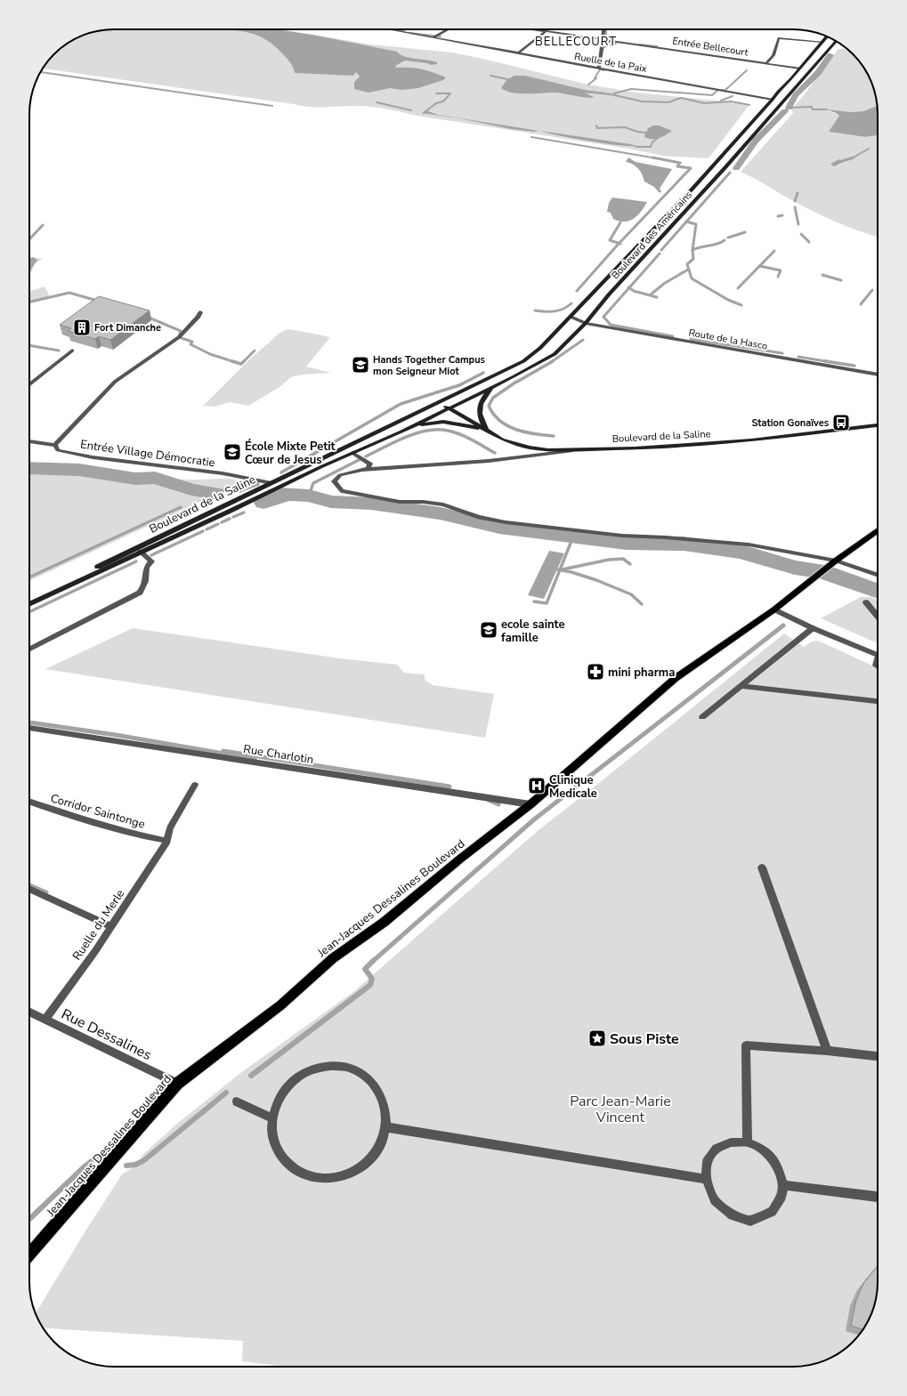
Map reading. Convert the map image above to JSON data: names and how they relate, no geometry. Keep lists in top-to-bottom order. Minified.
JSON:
{"streets":{"main road":["Boulevard des Américains","Boulevard de la Saline","Jean-Jacques Dessalines Boulevard"],"street":["Entrée Bellecourt","Ruelle de la Paix","Route de la Hasco","Entrée Village Démocratie","Rue Charlotin","Corridor Saintonge","Ruelle du Merle","Rue Dessalines"]},"crossings":[["Entrée Bellecourt","Boulevard des Américains"],["Ruelle de la Paix","Boulevard des Américains"],["Boulevard des Américains","Route de la Hasco"],["Boulevard des Américains","Boulevard de la Saline"],["Boulevard de la Saline","Entrée Village Démocratie"],["Rue Charlotin","Jean-Jacques Dessalines Boulevard"],["Corridor Saintonge","Ruelle du Merle"],["Jean-Jacques Dessalines Boulevard","Rue Dessalines"],["Ruelle du Merle","Rue Dessalines"]],"districts":["BELLECOURT"],"parks":["Parc Jean-Marie Vincent"],"places":{"building":["Fort Dimanche"],"school or university":["Hands Together Campus mon Seigneur Miot","École Mixte Petit Cœur de Jesus","ecole sainte famille"],"bus stop":["Station Gonaïves"],"pharmacy":["mini pharma"],"hospital":["Clinique Medicale"],"place":["Sous Piste"]}}
